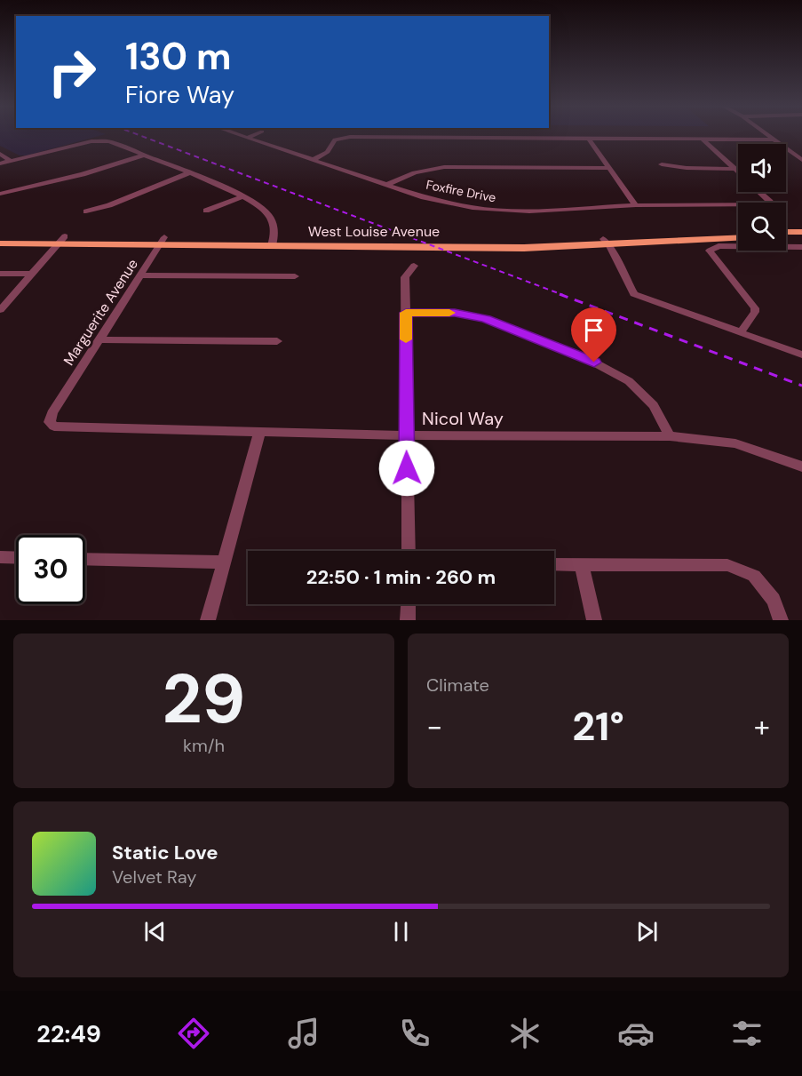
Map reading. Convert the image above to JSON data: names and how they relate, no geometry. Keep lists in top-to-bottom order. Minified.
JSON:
{"streets":{"main road":["West Louise Avenue"],"street":["Foxfire Drive","Marguerite Avenue","Nicol Way"]},"crossings":[["West Louise Avenue","Marguerite Avenue"],["Marguerite Avenue","Nicol Way"]],"page":{"turn":["130 m","Fiore Way"],"limit":"30","trip":"22:50 · 1 min · 260 m","tile":[["29","km/h"],"Climate"],"heat":["−","21°","+"],"song":["Static Love","Velvet Ray"],"tabs":"22:49"}}
